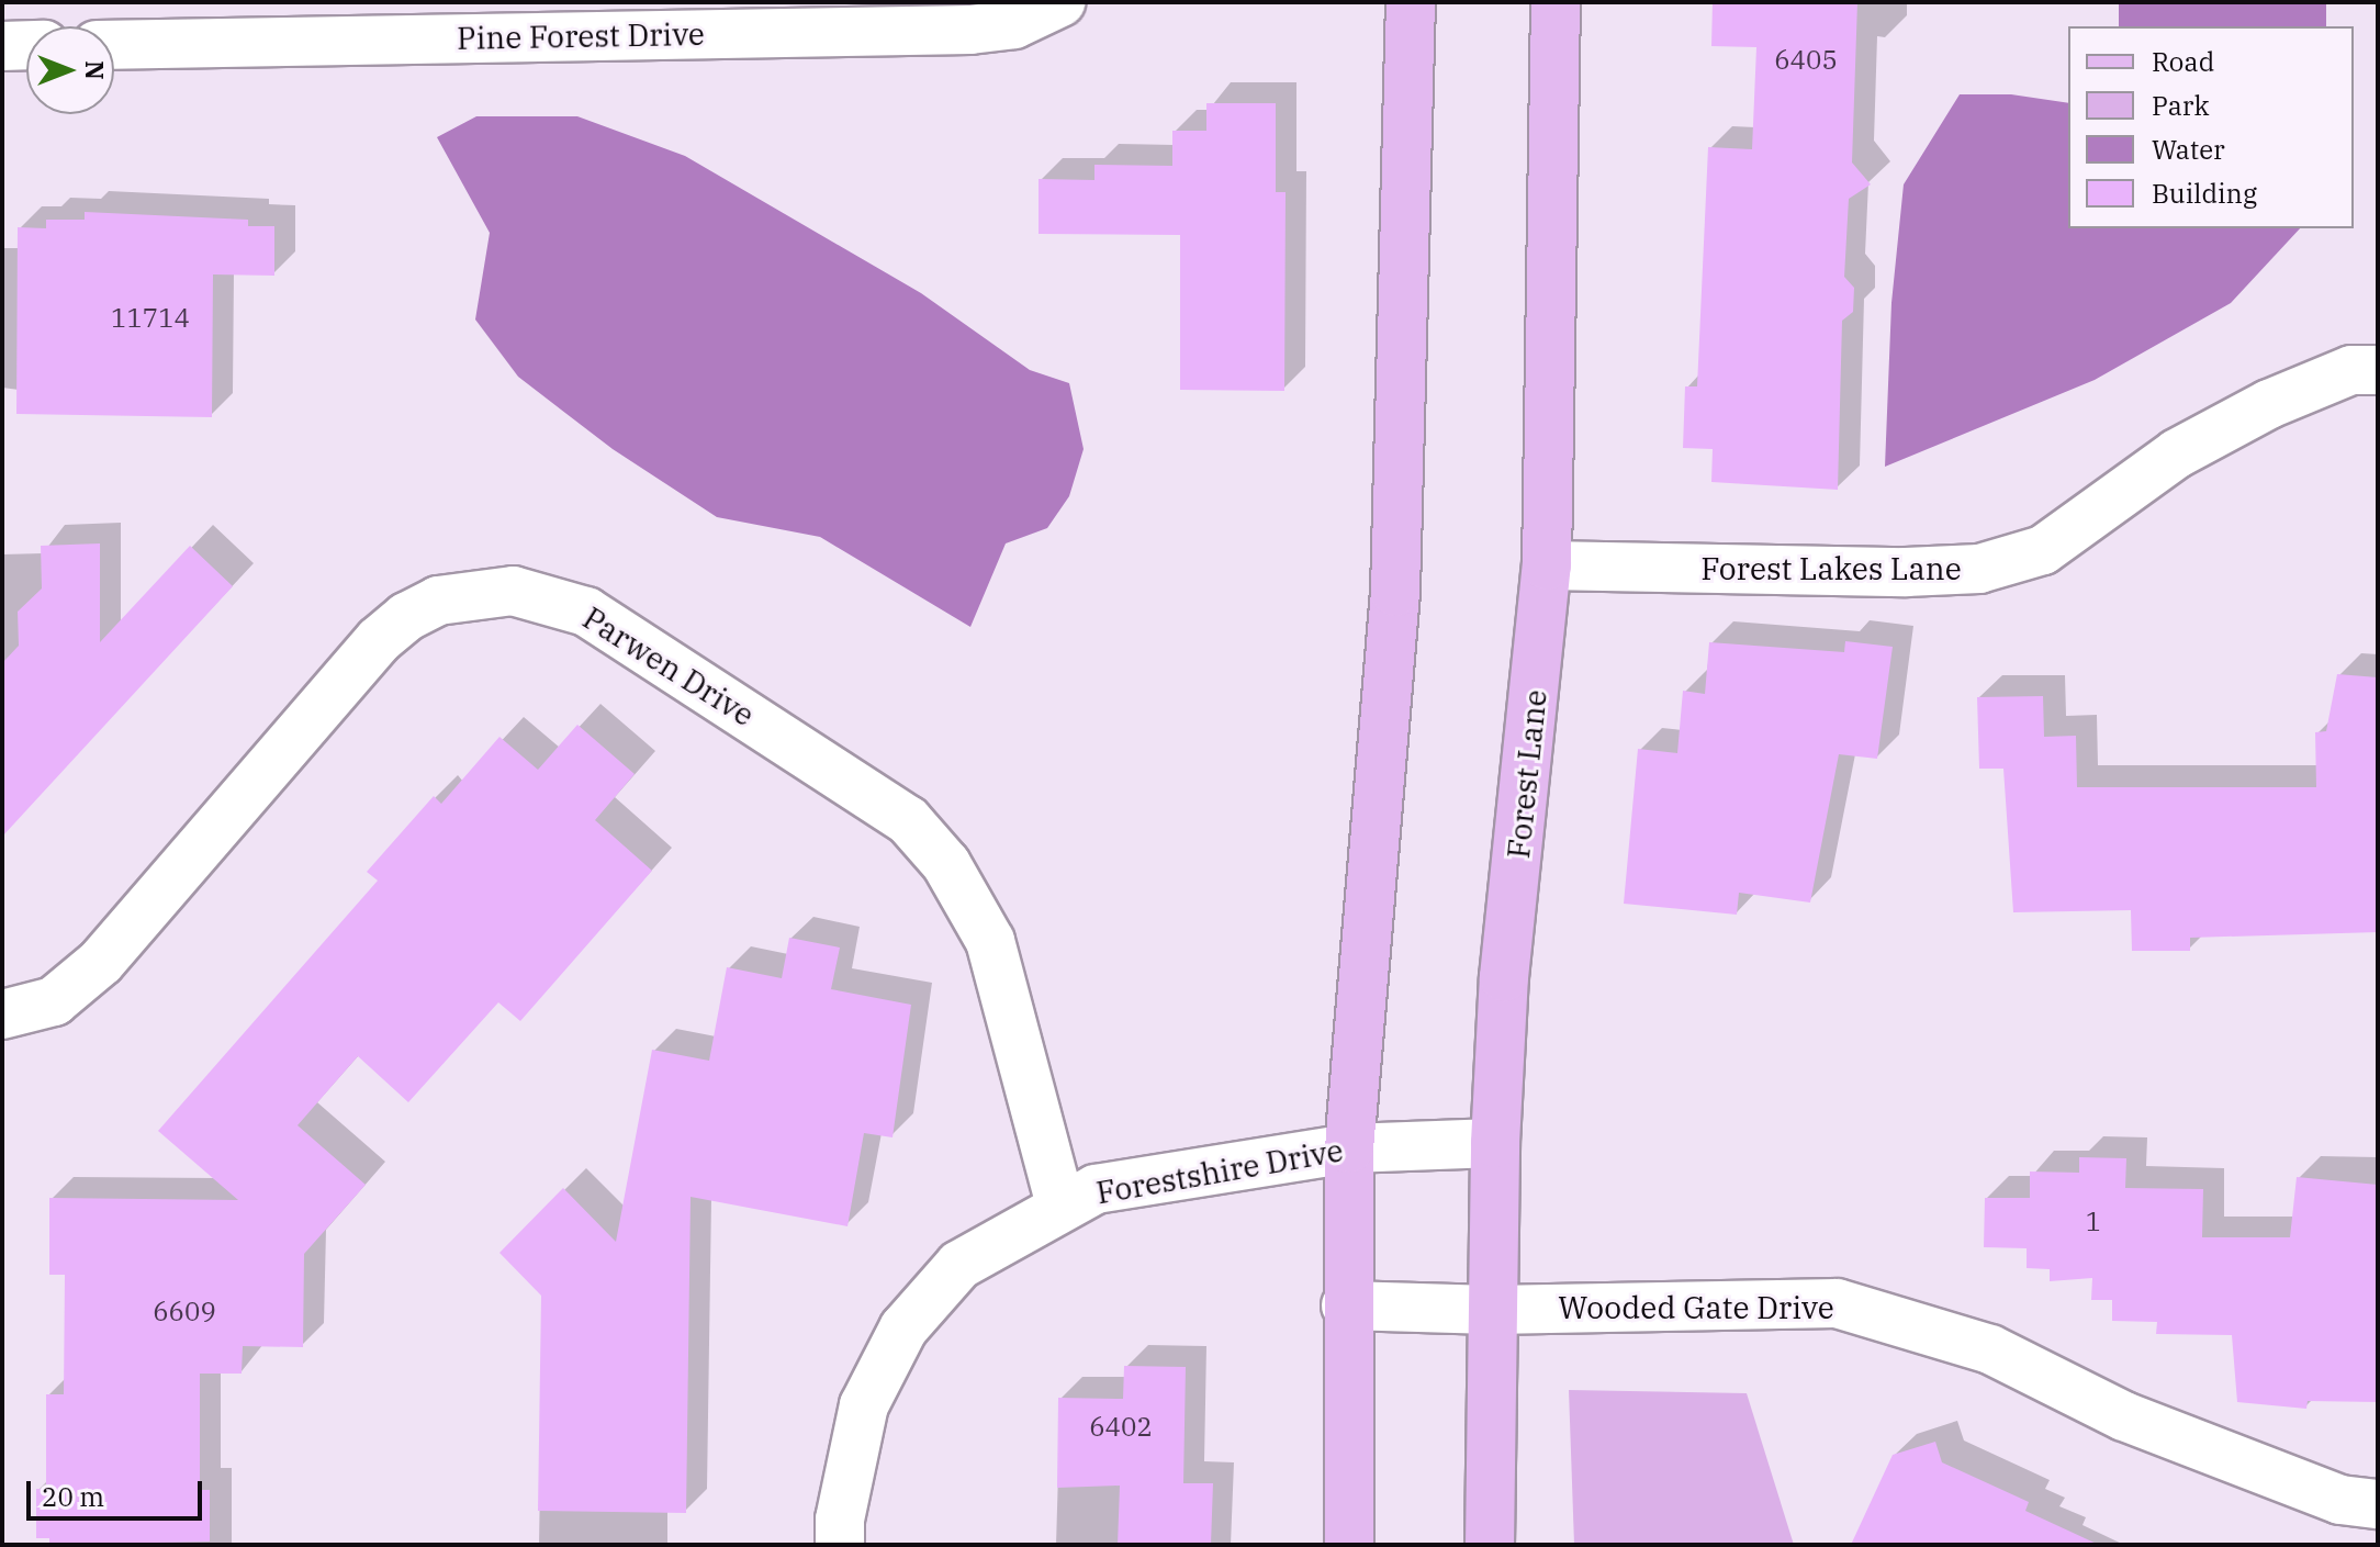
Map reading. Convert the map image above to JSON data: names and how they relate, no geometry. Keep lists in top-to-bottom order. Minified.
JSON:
{"streets":{"main road":["Forest Lane"],"street":["Pine Forest Drive","Forest Lakes Lane","Parwen Drive","Forestshire Drive","Wooded Gate Drive"]},"crossings":[["Forest Lakes Lane","Forest Lane"],["Parwen Drive","Forestshire Drive"],["Forest Lane","Forestshire Drive"],["Forest Lane","Wooded Gate Drive"]],"house_numbers":["6405","11714","1","6609","6402"],"legend":["Road","Park","Water","Building"],"scale_bar":"20 m","north":"right"}
